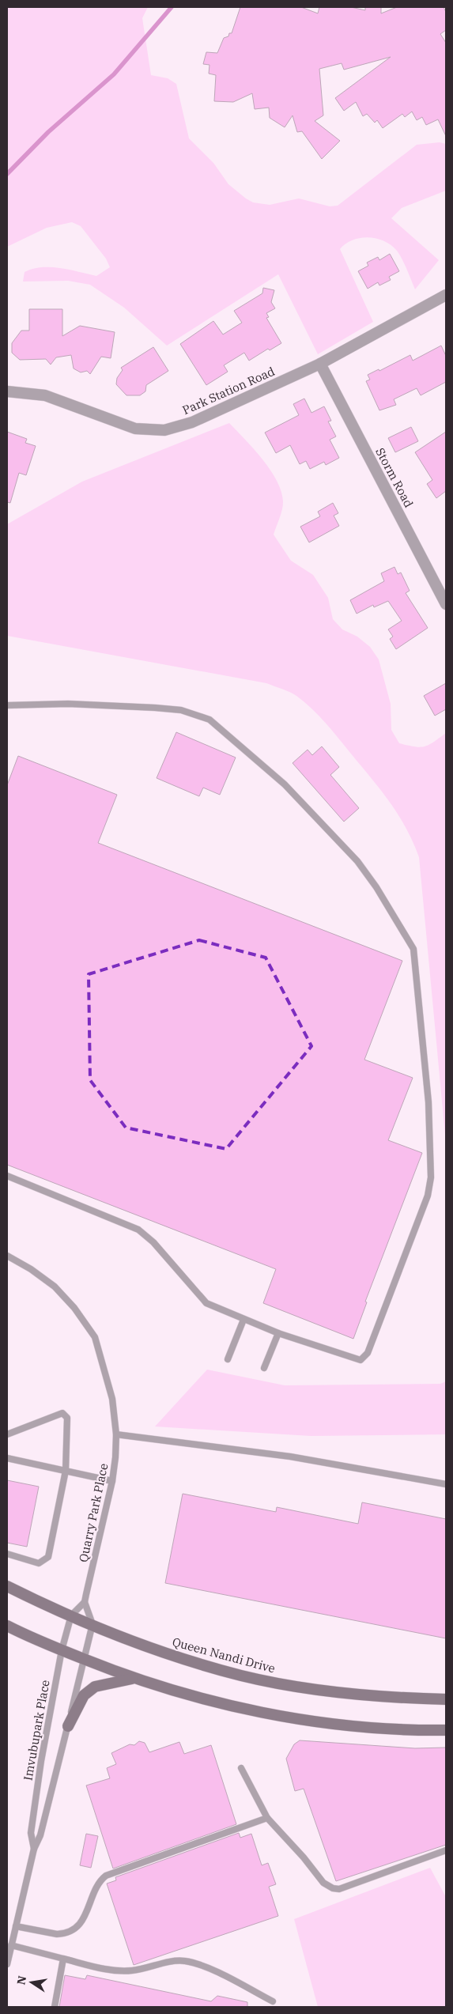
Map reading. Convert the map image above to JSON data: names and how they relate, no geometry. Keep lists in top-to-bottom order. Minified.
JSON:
{"streets":{"main road":["Queen Nandi Drive"],"street":["Park Station Road","Storm Road"],"lane":["Quarry Park Place","Imvubupark Place"]},"crossings":[["Park Station Road","Storm Road"],["Queen Nandi Drive","Imvubupark Place"]],"north":"left"}
